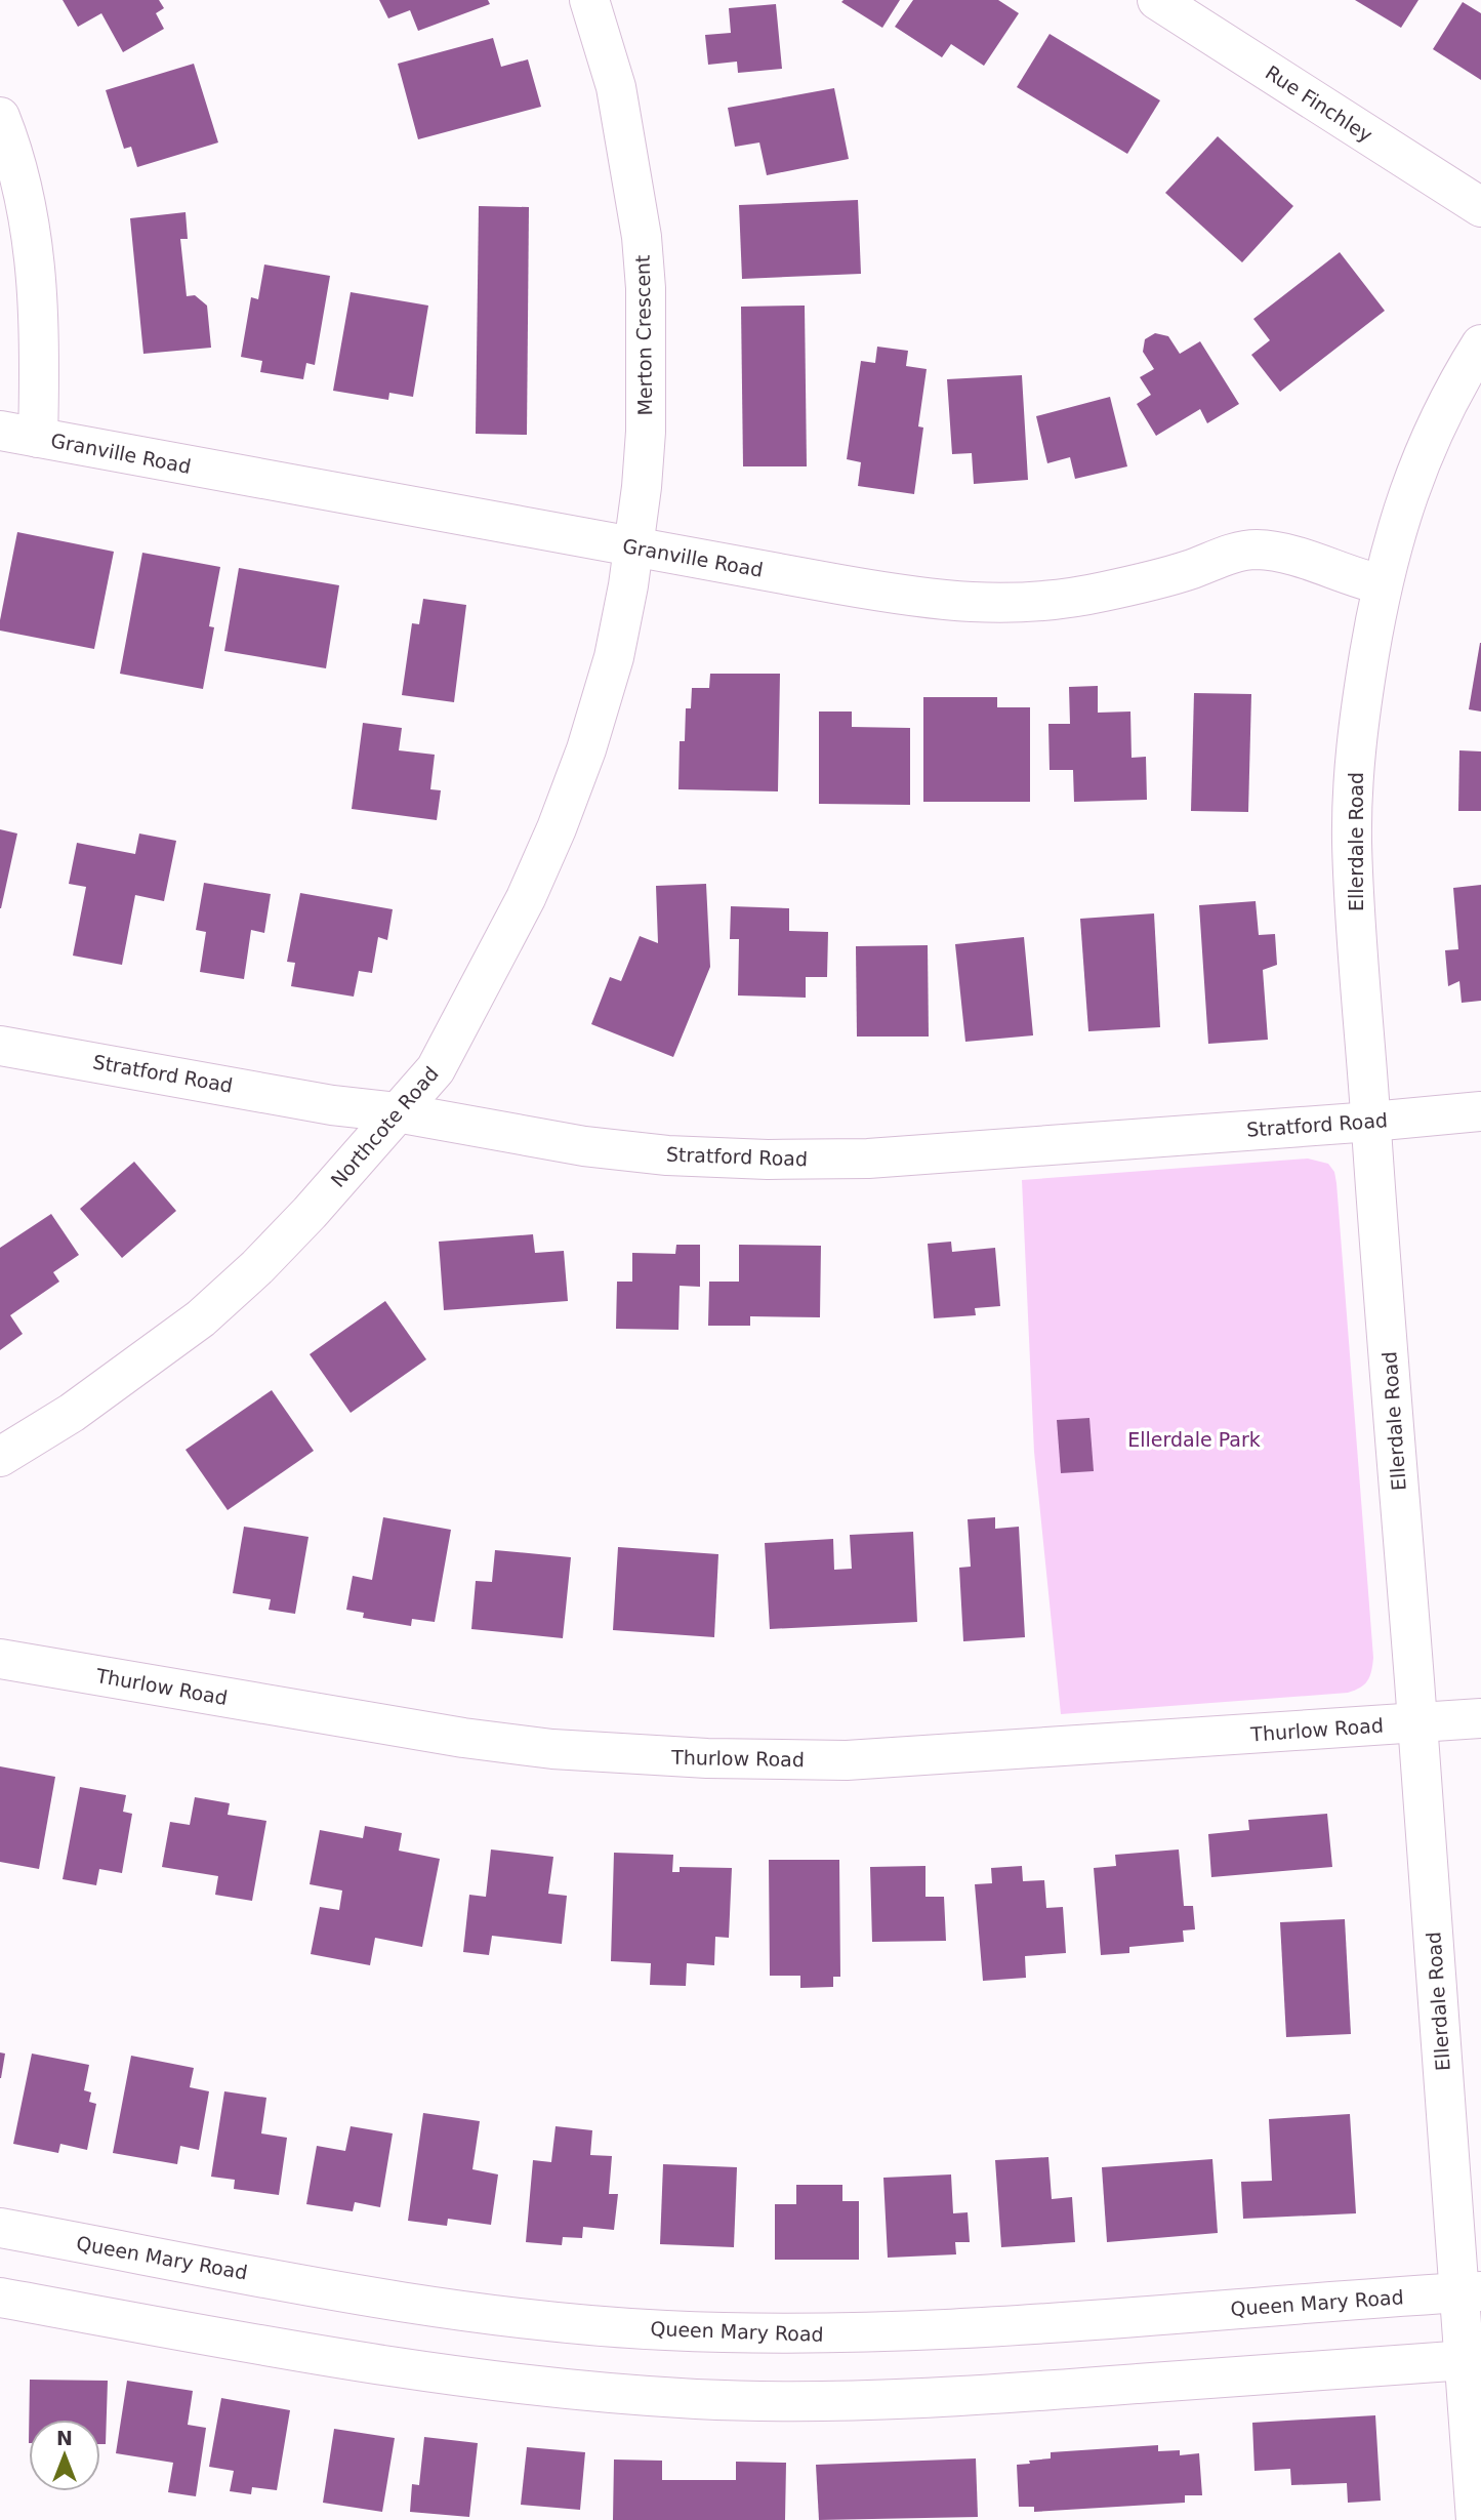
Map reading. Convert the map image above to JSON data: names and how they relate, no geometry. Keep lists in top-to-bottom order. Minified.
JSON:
{"streets":{"street":["Rue Finchley","Merton Crescent","Granville Road","Ellerdale Road","Stratford Road","Northcote Road","Thurlow Road","Queen Mary Road"]},"crossings":[["Merton Crescent","Granville Road"],["Merton Crescent","Northcote Road"],["Granville Road","Ellerdale Road"],["Granville Road","Northcote Road"],["Ellerdale Road","Stratford Road"],["Ellerdale Road","Thurlow Road"],["Ellerdale Road","Queen Mary Road"],["Stratford Road","Northcote Road"]],"parks":["Ellerdale Park"],"north":"top"}
